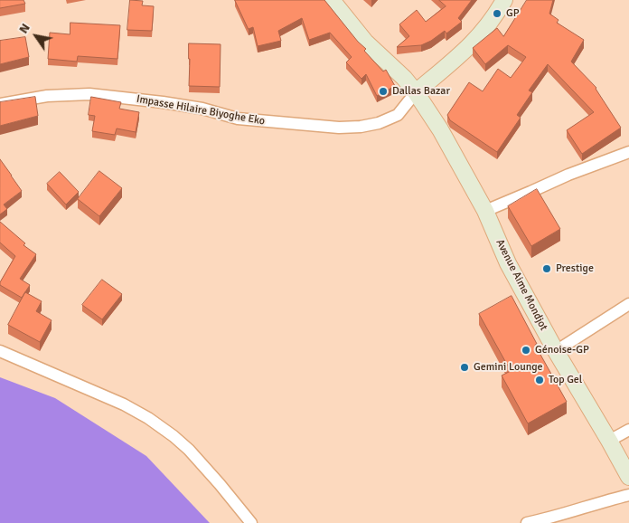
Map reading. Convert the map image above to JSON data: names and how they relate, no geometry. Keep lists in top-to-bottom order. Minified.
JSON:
{"streets":{"main road":["Avenue Aime Mondjot"],"street":["Impasse Hilaire Biyoghe Eko"]},"crossings":[["Impasse Hilaire Biyoghe Eko","Avenue Aime Mondjot"]],"places":["GP","Dallas Bazar","Prestige","Génoise-GP","Gemini Lounge","Top Gel"],"north":"top left"}
